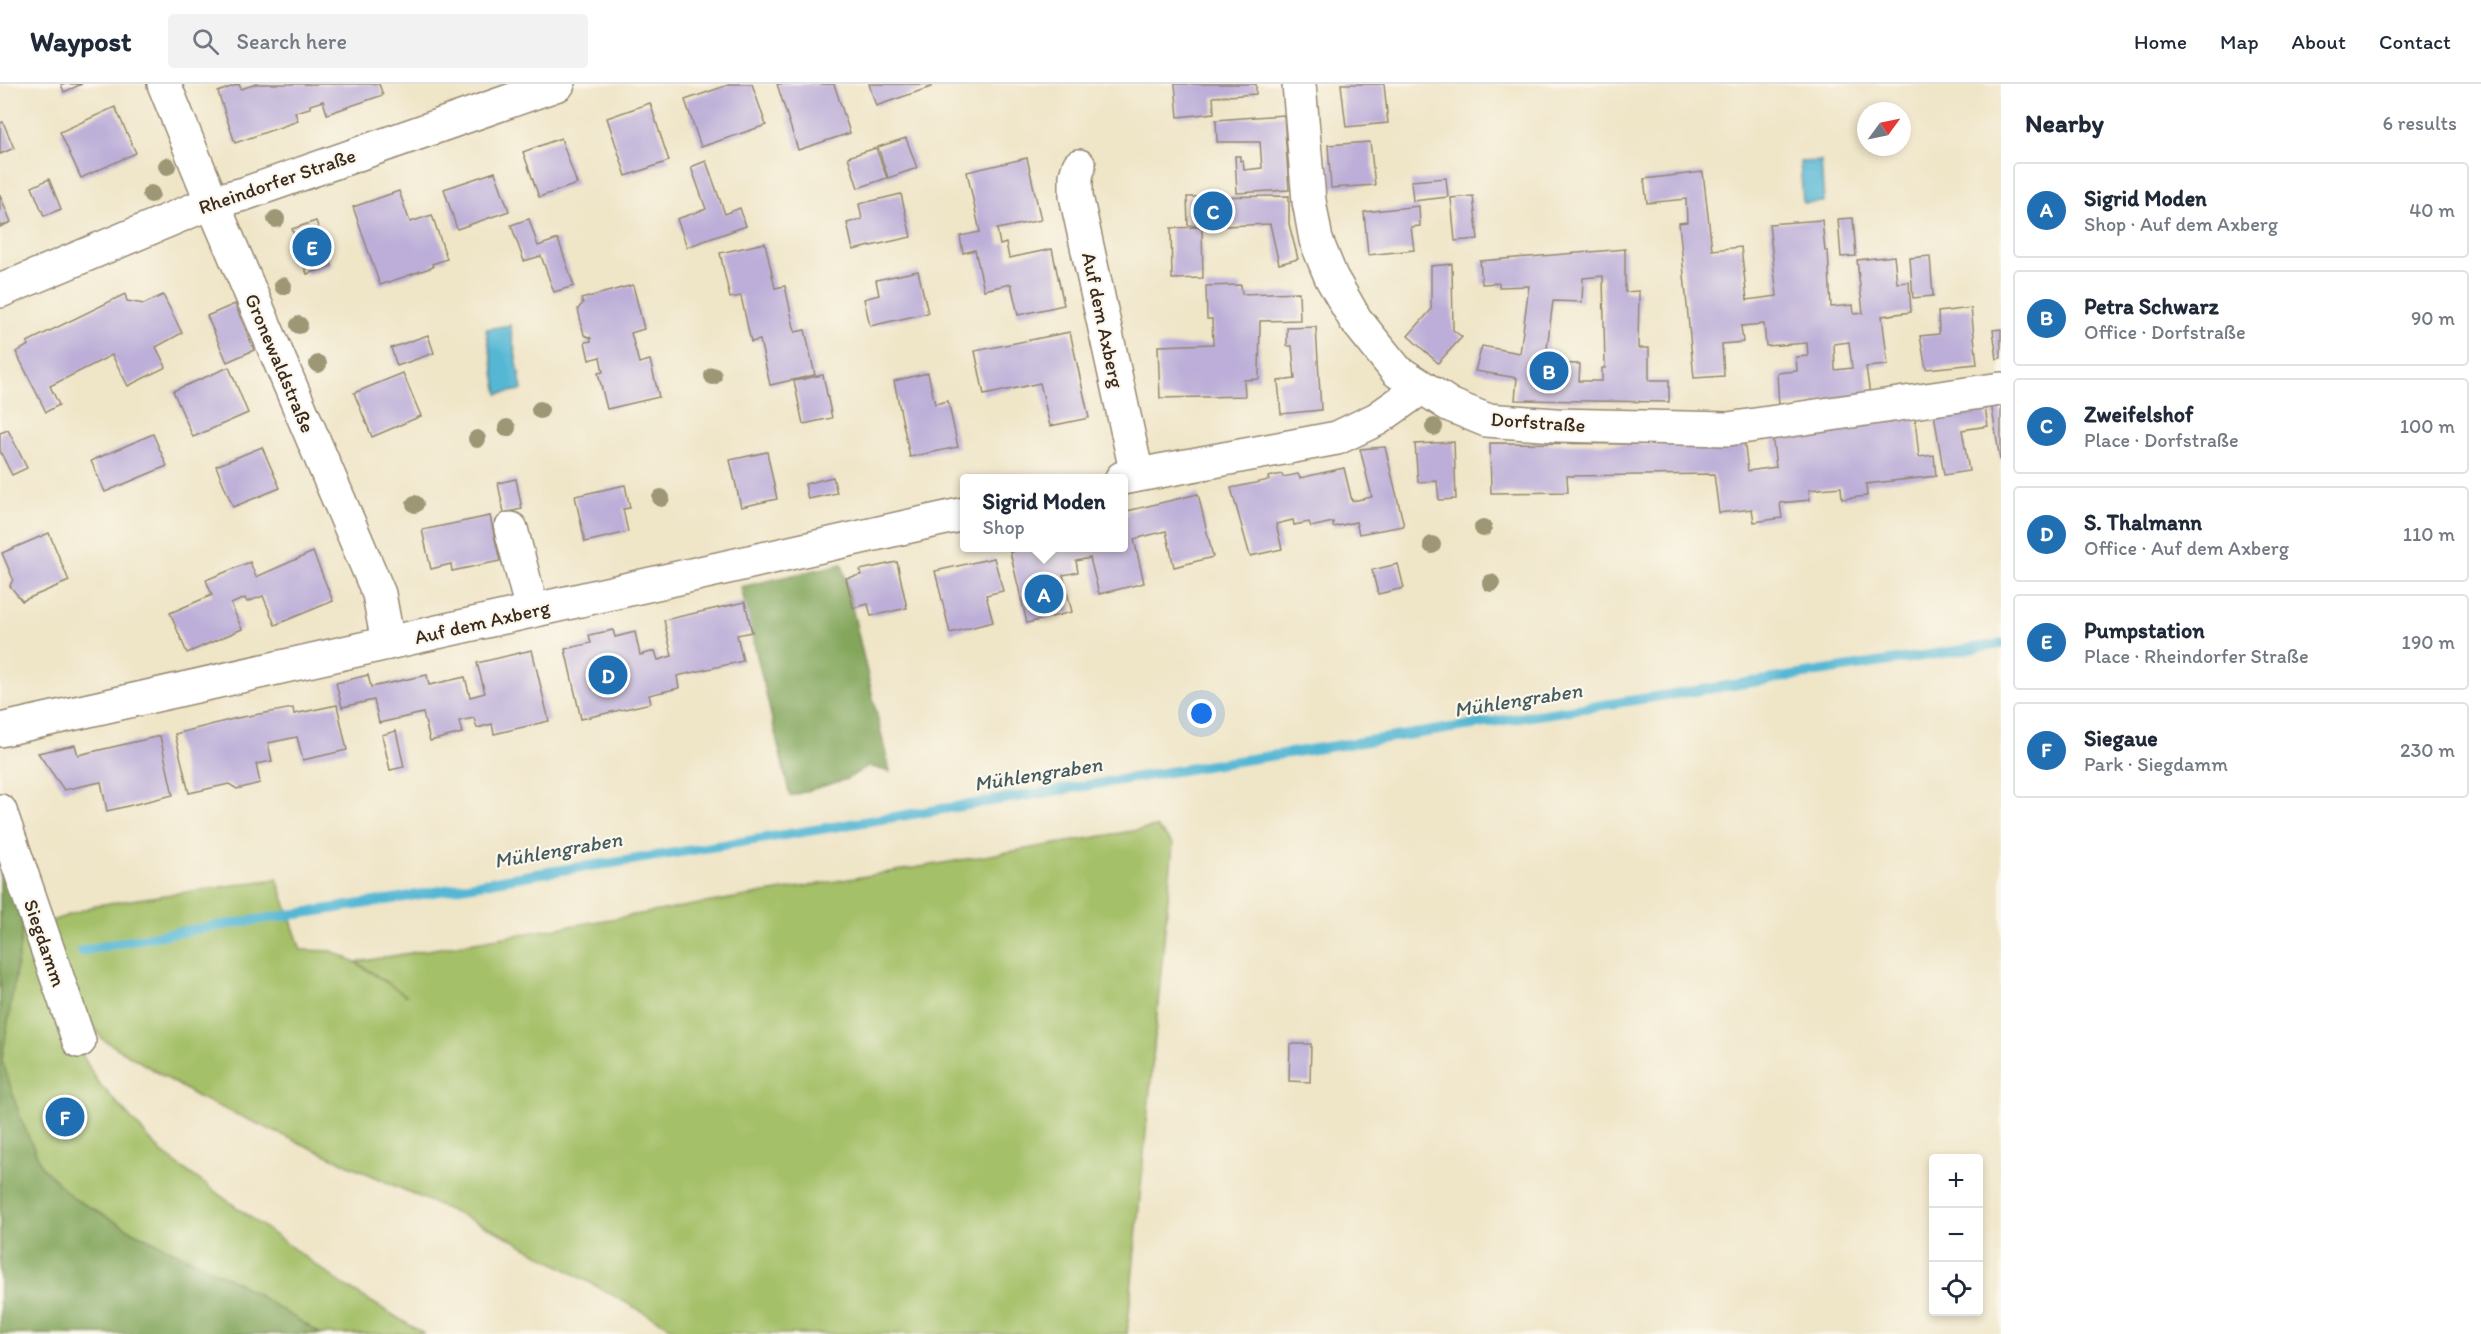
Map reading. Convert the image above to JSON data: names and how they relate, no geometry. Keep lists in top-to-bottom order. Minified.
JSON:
{"streets":{"street":["Rheindorfer Straße","Auf dem Axberg","Gronewaldstraße","Dorfstraße","Siegdamm"]},"crossings":[["Rheindorfer Straße","Gronewaldstraße"],["Auf dem Axberg","Gronewaldstraße"],["Auf dem Axberg","Dorfstraße"]],"water":["Mühlengraben"],"north":"top right","page":{"header":"Waypost","search":"Search here","nav":["Home","Map","About","Contact"],"heading":["Nearby","6 results"],"list":[{"mark":"A","name":"Sigrid Moden","note":"Shop · Auf dem Axberg","value":"40 m"},{"mark":"B","name":"Petra Schwarz","note":"Office · Dorfstraße","value":"90 m"},{"mark":"C","name":"Zweifelshof","note":"Place · Dorfstraße","value":"100 m"},{"mark":"D","name":"S. Thalmann","note":"Office · Auf dem Axberg","value":"110 m"},{"mark":"E","name":"Pumpstation","note":"Place · Rheindorfer Straße","value":"190 m"},{"mark":"F","name":"Siegaue","note":"Park · Siegdamm","value":"230 m"}],"pins":["C","E","B","A","D","F"],"popup":["Sigrid Moden","Shop"],"map_buttons":["+","−"]}}
